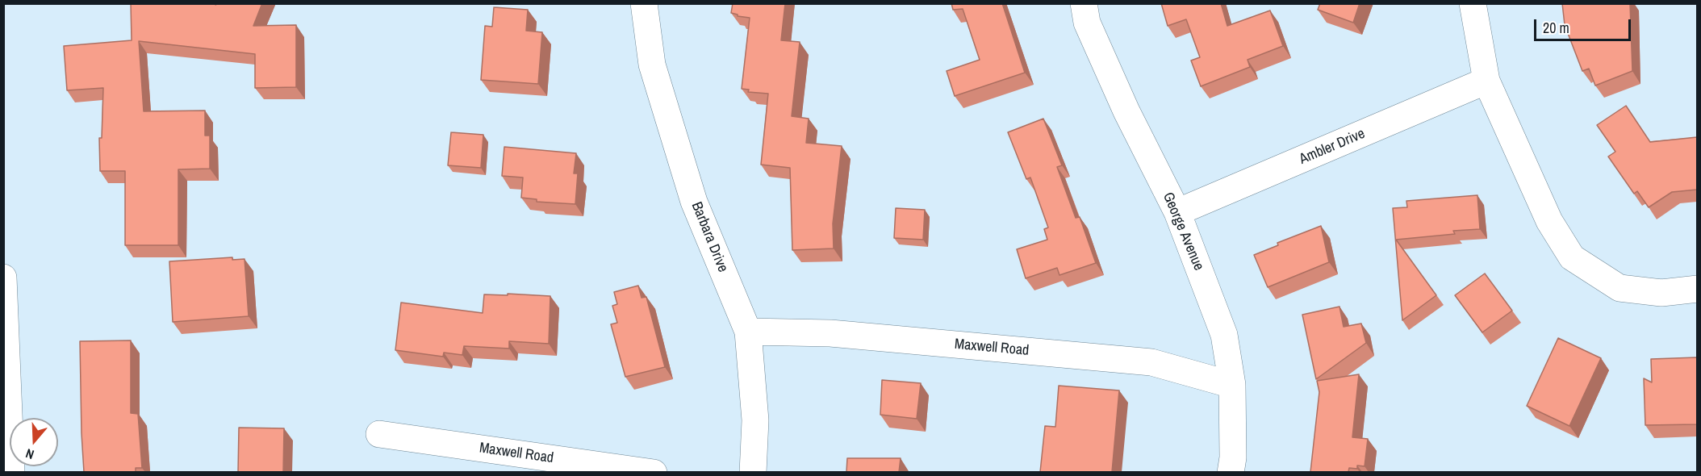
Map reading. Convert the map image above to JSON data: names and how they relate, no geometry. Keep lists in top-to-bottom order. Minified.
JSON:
{"streets":{"street":["Ambler Drive","George Avenue","Barbara Drive","Maxwell Road"]},"crossings":[["Ambler Drive","George Avenue"],["George Avenue","Maxwell Road"],["Barbara Drive","Maxwell Road"]],"scale_bar":"20 m","north":"bottom"}
